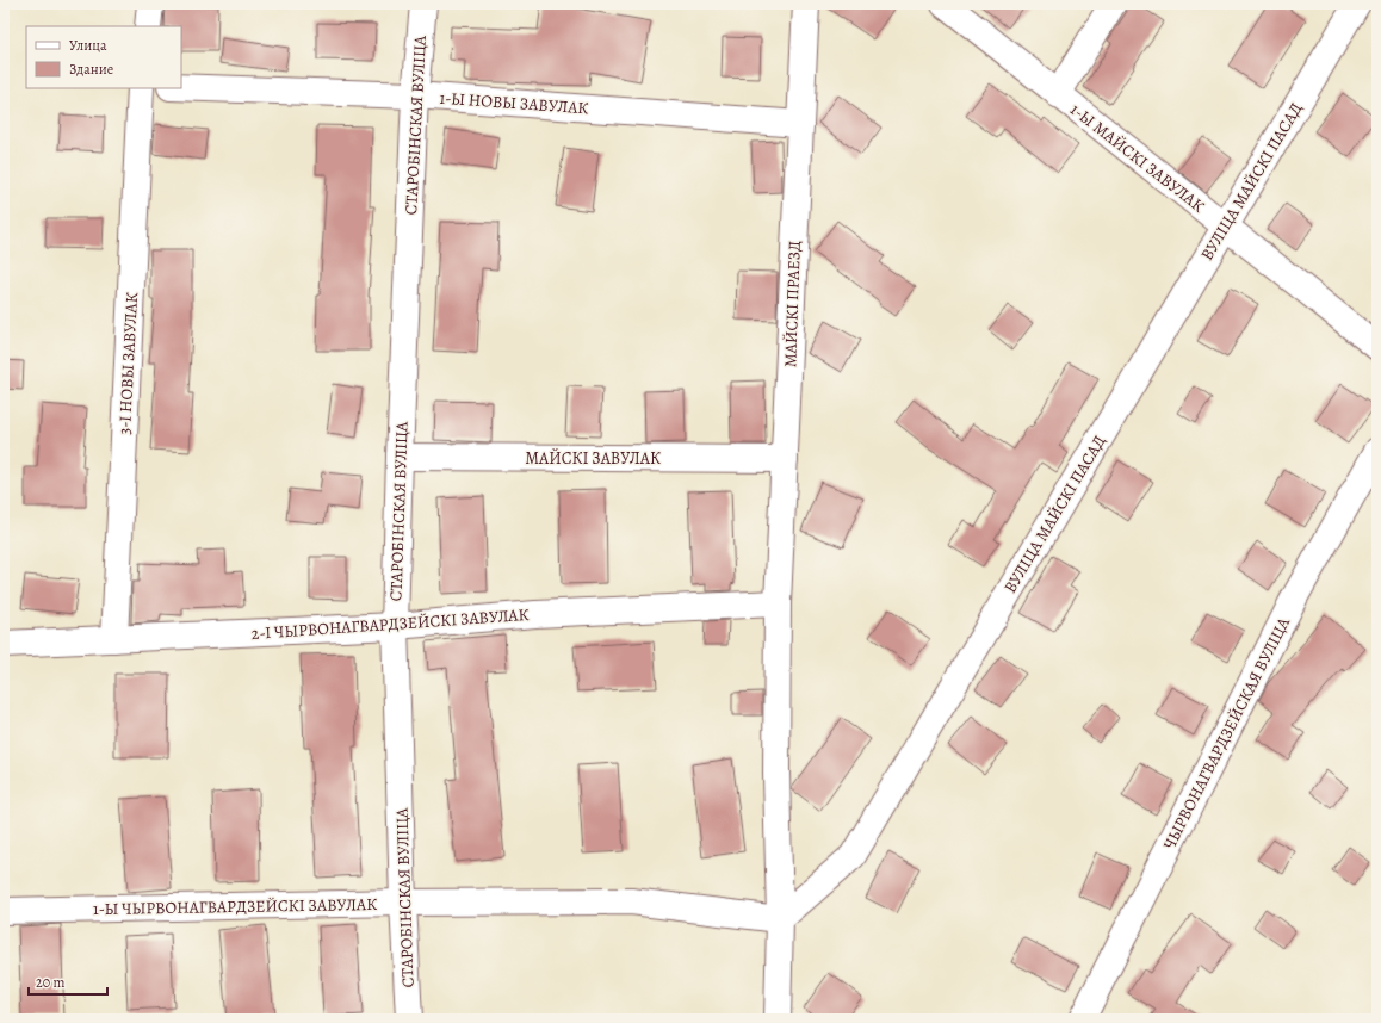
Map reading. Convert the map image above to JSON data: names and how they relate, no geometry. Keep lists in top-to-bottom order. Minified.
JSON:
{"streets":{"street":["1-Ы НОВЫ ЗАВУЛАК","СТАРОБІНСКАЯ ВУЛІЦА","1-Ы МАЙСКІ ЗАВУЛАК","ВУЛІЦА МАЙСКІ ПАСАД","МАЙСКІ ПРАЕЗД","3-І НОВЫ ЗАВУЛАК","МАЙСКІ ЗАВУЛАК","2-І ЧЫРВОНАГВАРДЗЕЙСКІ ЗАВУЛАК","ЧЫРВОНАГВАРДЗЕЙСКАЯ ВУЛІЦА","1-Ы ЧЫРВОНАГВАРДЗЕЙСКІ ЗАВУЛАК"]},"crossings":[["1-Ы НОВЫ ЗАВУЛАК","СТАРОБІНСКАЯ ВУЛІЦА"],["1-Ы НОВЫ ЗАВУЛАК","МАЙСКІ ПРАЕЗД"],["СТАРОБІНСКАЯ ВУЛІЦА","МАЙСКІ ЗАВУЛАК"],["СТАРОБІНСКАЯ ВУЛІЦА","2-І ЧЫРВОНАГВАРДЗЕЙСКІ ЗАВУЛАК"],["СТАРОБІНСКАЯ ВУЛІЦА","1-Ы ЧЫРВОНАГВАРДЗЕЙСКІ ЗАВУЛАК"],["1-Ы МАЙСКІ ЗАВУЛАК","ВУЛІЦА МАЙСКІ ПАСАД"],["ВУЛІЦА МАЙСКІ ПАСАД","МАЙСКІ ПРАЕЗД"],["ВУЛІЦА МАЙСКІ ПАСАД","1-Ы ЧЫРВОНАГВАРДЗЕЙСКІ ЗАВУЛАК"],["МАЙСКІ ПРАЕЗД","МАЙСКІ ЗАВУЛАК"],["МАЙСКІ ПРАЕЗД","2-І ЧЫРВОНАГВАРДЗЕЙСКІ ЗАВУЛАК"],["МАЙСКІ ПРАЕЗД","1-Ы ЧЫРВОНАГВАРДЗЕЙСКІ ЗАВУЛАК"],["3-І НОВЫ ЗАВУЛАК","2-І ЧЫРВОНАГВАРДЗЕЙСКІ ЗАВУЛАК"]],"legend":["Улица","Здание"],"scale_bar":"20 m"}
